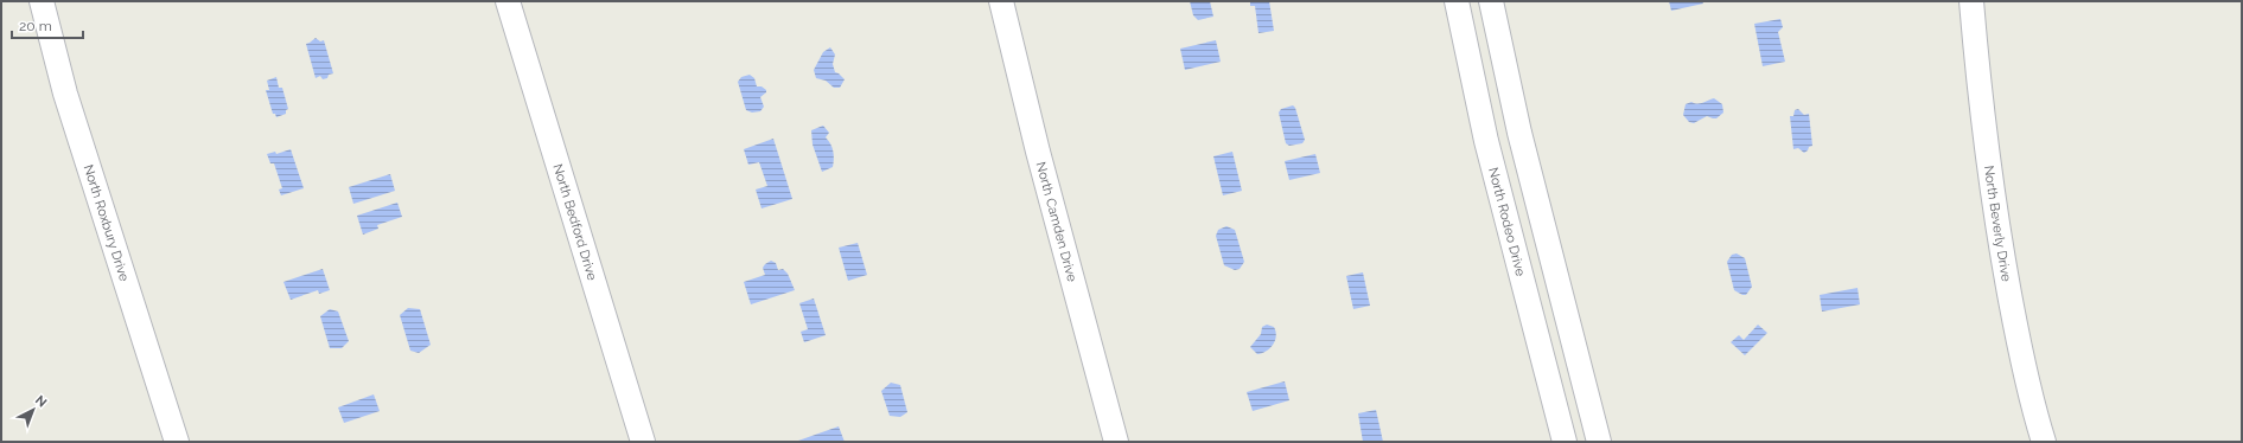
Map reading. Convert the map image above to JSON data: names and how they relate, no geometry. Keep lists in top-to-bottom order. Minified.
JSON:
{"streets":{"street":["North Bedford Drive","North Camden Drive","North Roxbury Drive","North Rodeo Drive","North Beverly Drive"]},"scale_bar":"20 m","north":"top right"}
